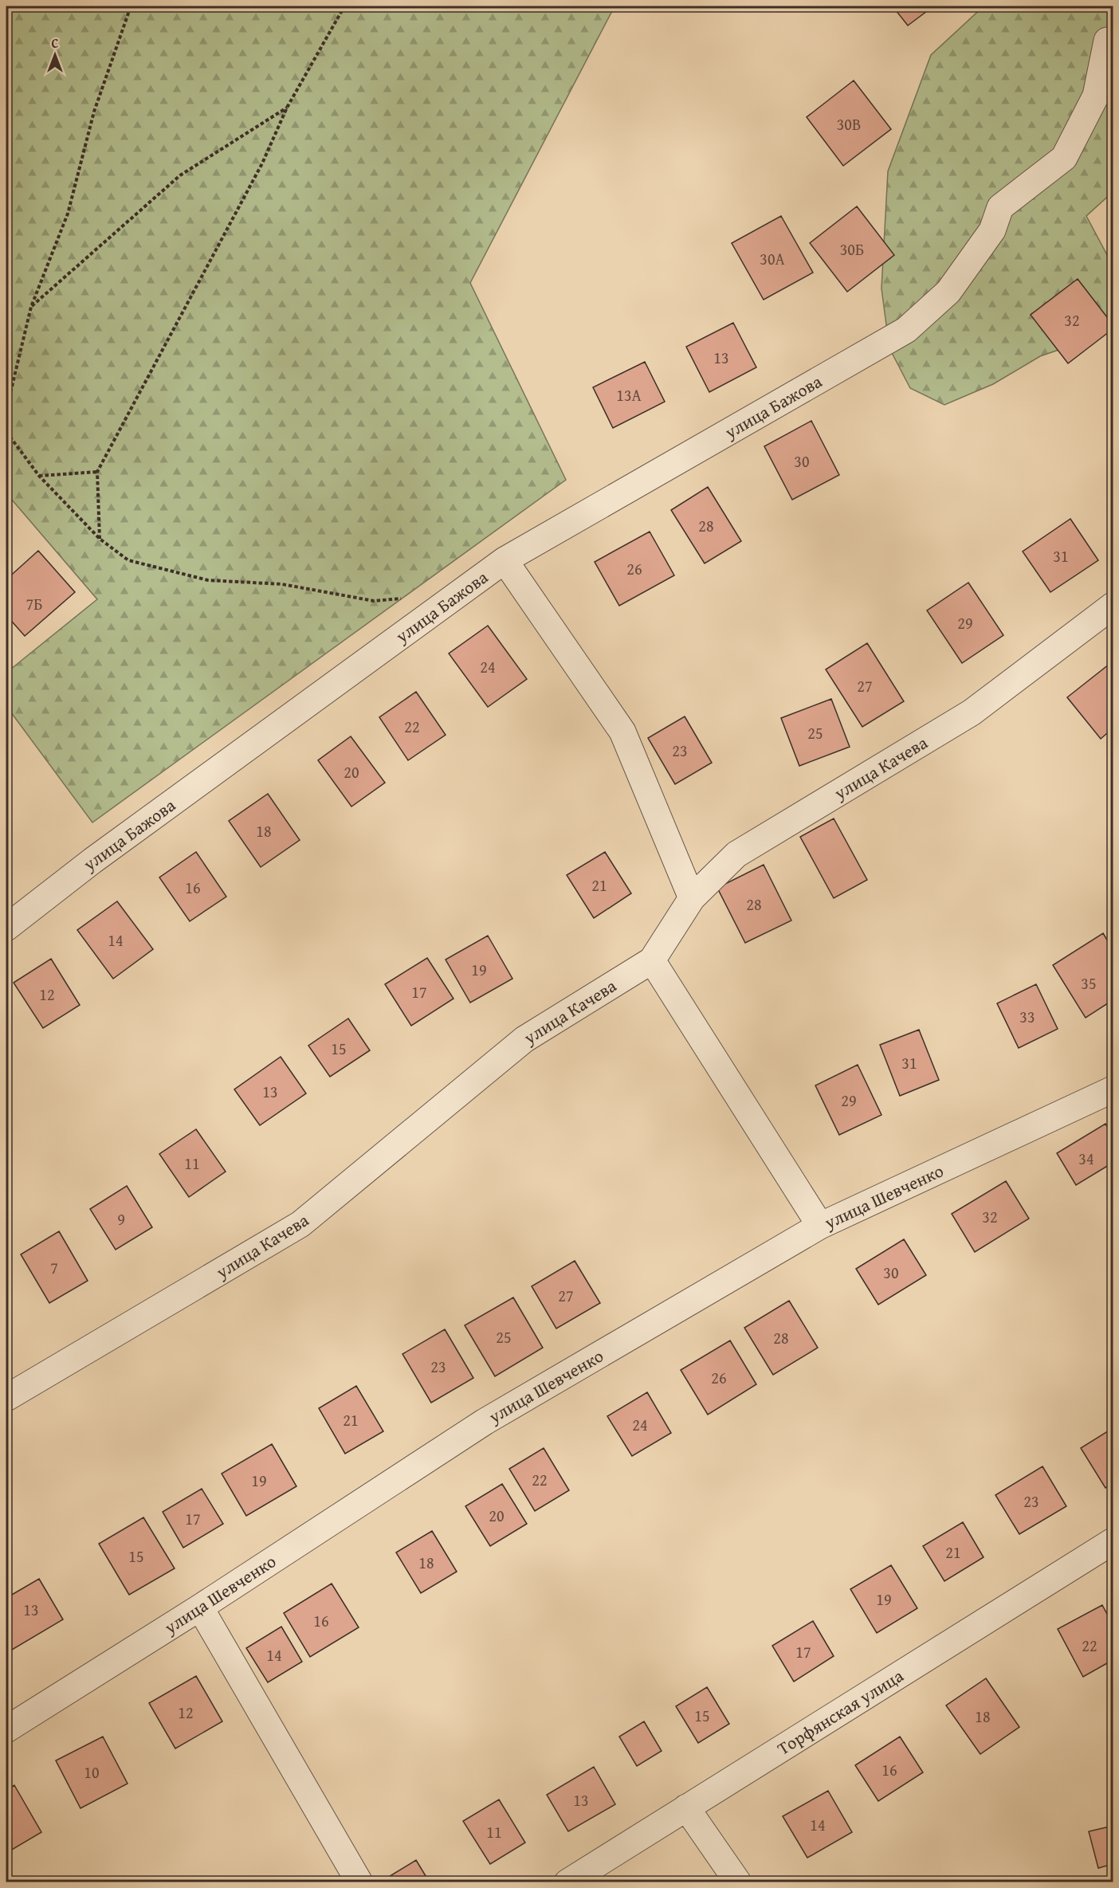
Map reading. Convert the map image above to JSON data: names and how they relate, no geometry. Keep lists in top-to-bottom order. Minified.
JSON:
{"streets":{"street":["улица Бажова","улица Качева","улица Шевченко","Торфянская улица"]},"house_numbers":["30В","30Б","30А","32","13","13А","30","28","31","26","7Б","29","24","27","22","25","23","20","18","21","16","28","14","19","35","17","12","33","15","31","13","29","34","11","32","9","7","30","27","25","28","23","26","21","24","22","19","23","20","17","21","15","18","19","13","16","22","17","14","12","15","18","16","10","13","14","11"],"north":"top"}
